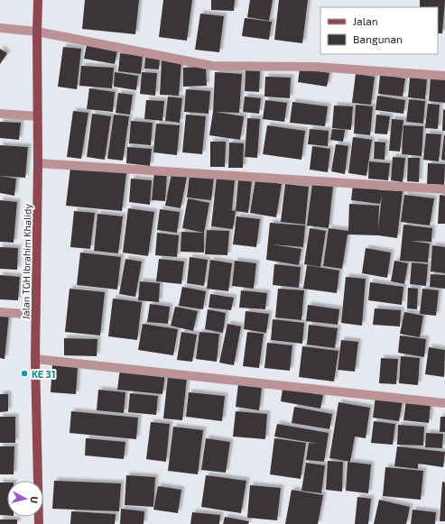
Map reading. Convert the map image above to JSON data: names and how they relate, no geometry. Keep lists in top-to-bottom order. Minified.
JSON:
{"streets":{"main road":["Jalan TGH Ibrahim Khalidy"]},"places":["KE 31"],"legend":["Jalan","Bangunan"],"north":"right"}
